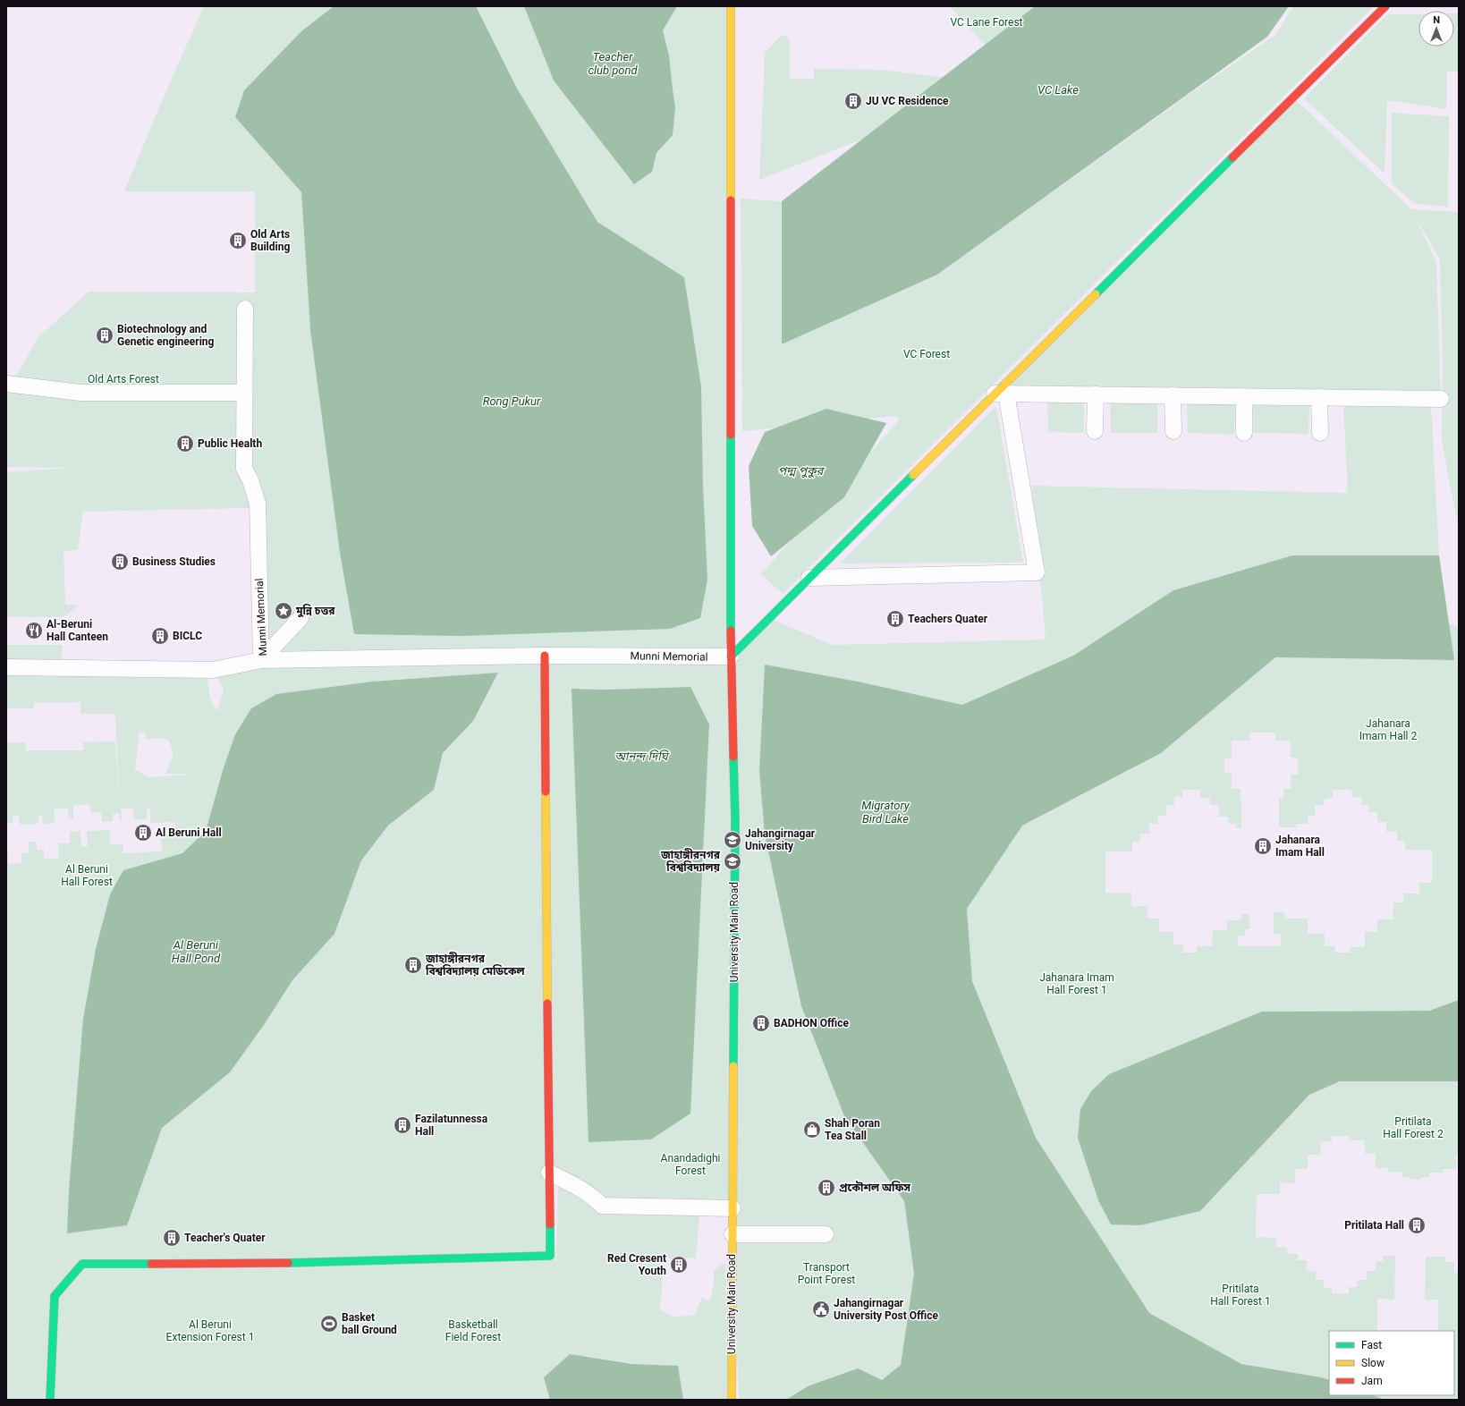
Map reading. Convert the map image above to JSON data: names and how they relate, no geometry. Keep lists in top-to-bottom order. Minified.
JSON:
{"streets":{"street":["Munni Memorial","University Main Road"]},"crossings":[["Munni Memorial","University Main Road"]],"water":["Teacher club pond","VC Lake","Rong Pukur","পদ্ম পুকুর","আনন্দ দিঘি","Migratory Bird Lake","Al Beruni Hall Pond"],"parks":["VC Lane Forest","VC Forest","Old Arts Forest","Jahanara Imam Hall 2","Al Beruni Hall Forest","Jahanara Imam Hall Forest 1","Pritilata Hall Forest 2","Anandadighi Forest","Transport Point Forest","Pritilata Hall Forest 1","Al Beruni Extension Forest 1","Basketball Field Forest"],"places":{"building":["JU VC Residence","Old Arts Building","Biotechnology and Genetic engineering","Public Health","Business Studies","Teachers Quater","BICLC","Al Beruni Hall","Jahanara Imam Hall","জাহাঙ্গীরনগর বিশ্ববিদ্যালয় মেডিকেল","BADHON Office","Fazilatunnessa Hall","প্রকৌশল অফিস","Pritilata Hall","Teacher's Quater","Red Cresent Youth"],"place":["মুন্নি চত্তর"],"restaurant":["Al-Beruni Hall Canteen"],"school or university":["Jahangirnagar University","জাহাঙ্গীরনগর বিশ্ববিদ্যালয়"],"shop":["Shah Poran Tea Stall"],"public building":["Jahangirnagar University Post Office"],"sports":["Basket ball Ground"]},"legend":["Fast","Slow","Jam"],"north":"top"}
